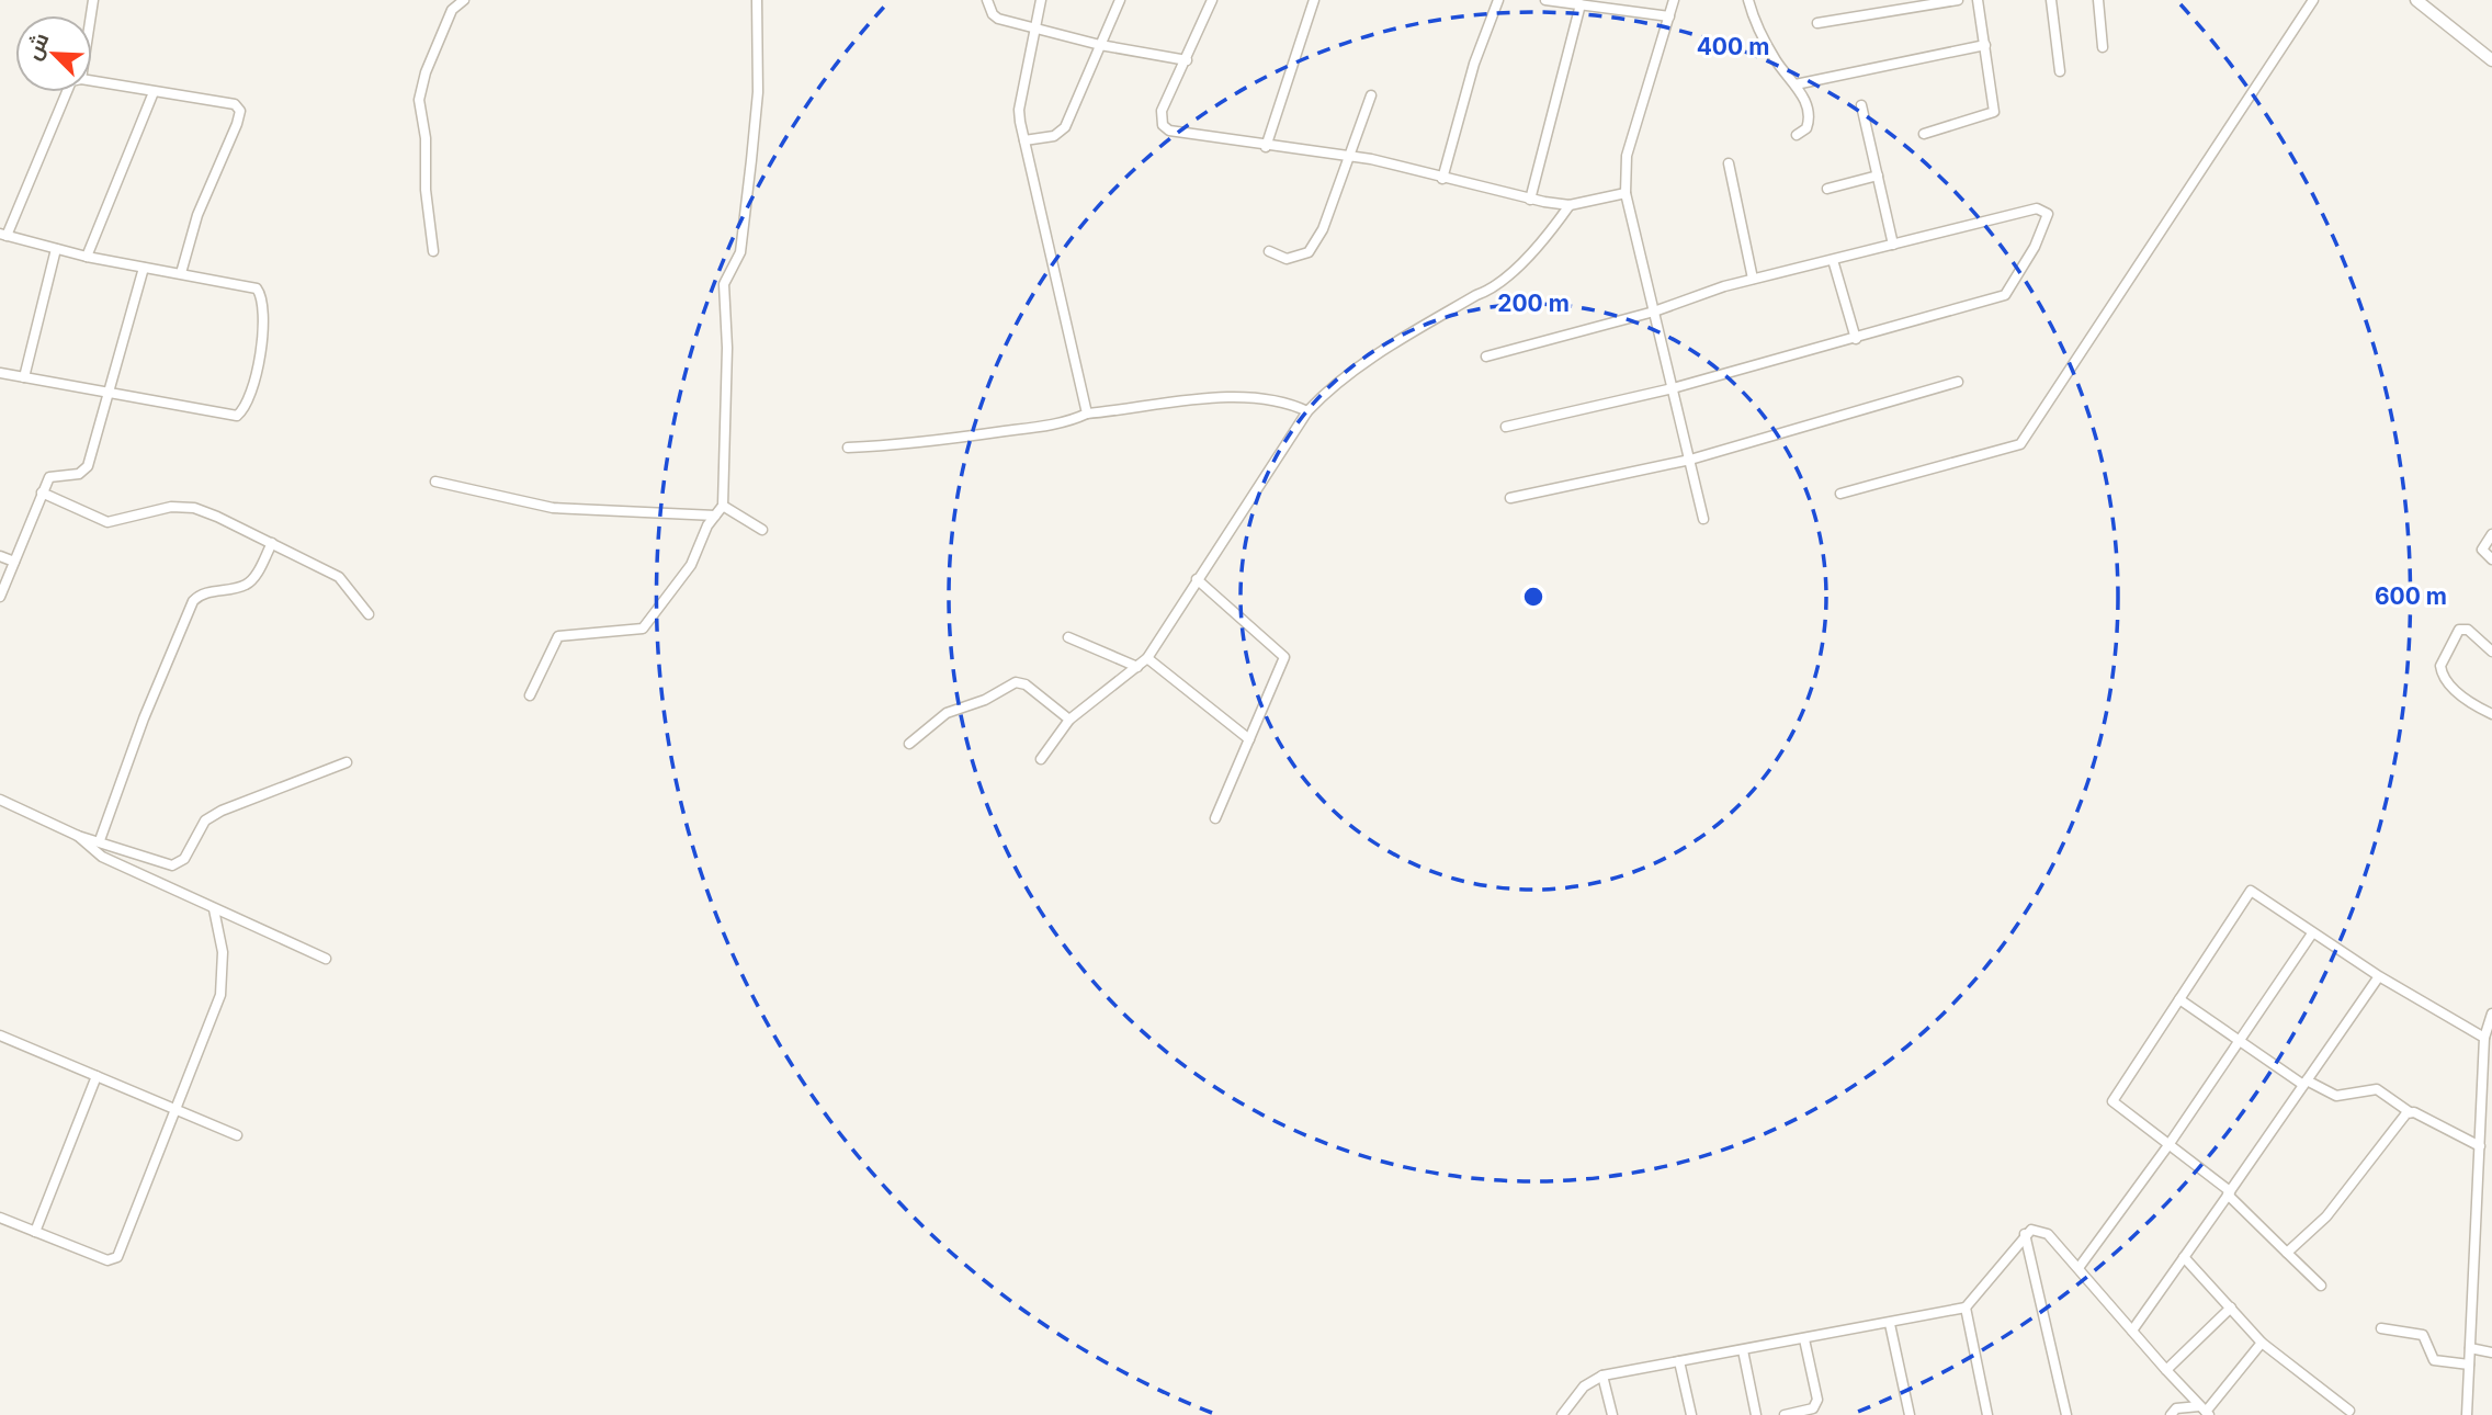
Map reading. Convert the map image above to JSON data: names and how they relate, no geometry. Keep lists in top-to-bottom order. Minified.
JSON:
{"north":"top left","rings":["400 m","200 m","600 m"]}
